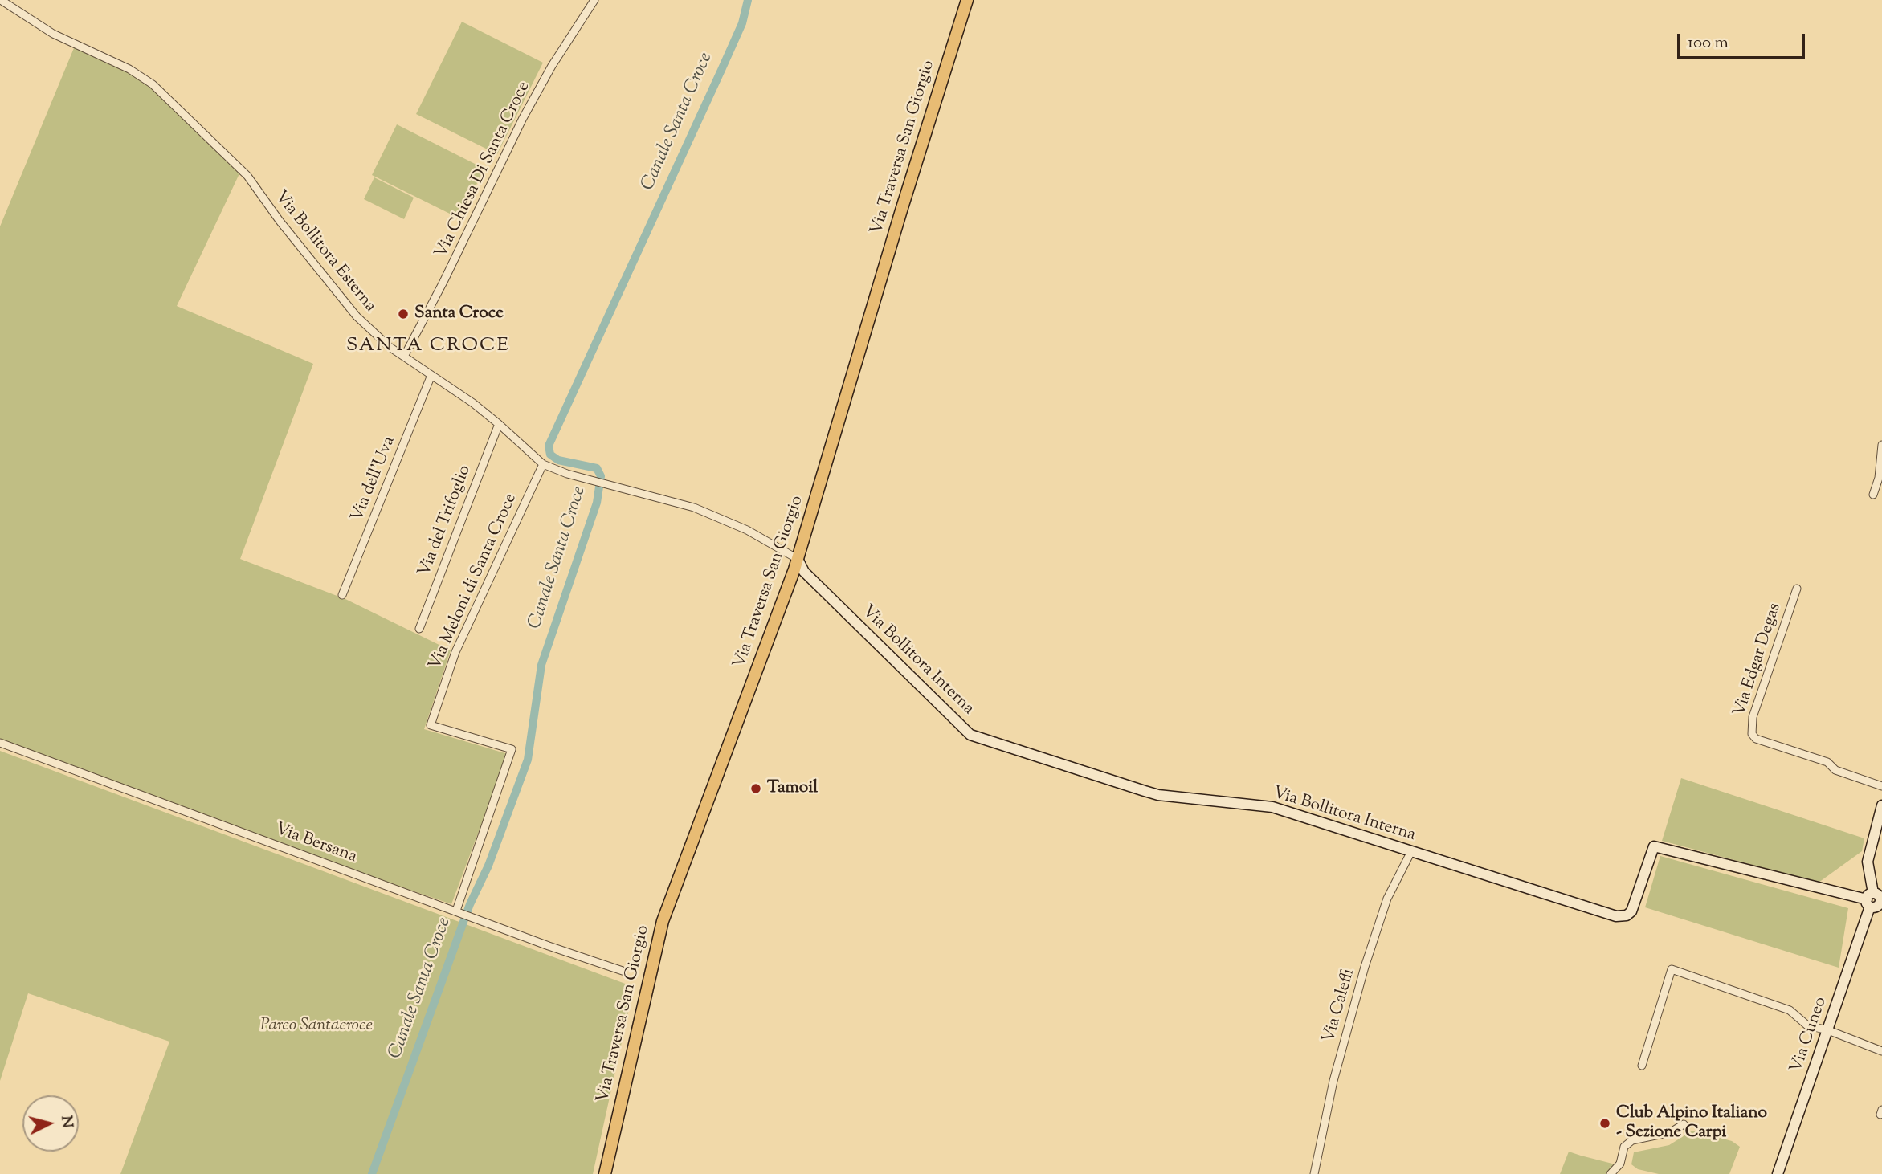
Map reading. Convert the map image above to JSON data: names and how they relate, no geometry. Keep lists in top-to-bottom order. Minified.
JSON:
{"streets":{"main road":["Via Traversa San Giorgio"],"street":["Via Chiesa Di Santa Croce","Via Bollitora Esterna","Via dell'Uva","Via del Trifoglio","Via Meloni di Santa Croce","Via Edgar Degas","Via Bollitora Interna","Via Bersana","Via Caleffi","Via Cuneo"]},"crossings":[["Via Traversa San Giorgio","Via Bollitora Esterna"],["Via Traversa San Giorgio","Via Bollitora Interna"],["Via Chiesa Di Santa Croce","Via Bollitora Esterna"],["Via Bollitora Esterna","Via dell'Uva"],["Via Bollitora Esterna","Via del Trifoglio"],["Via Bollitora Esterna","Via Meloni di Santa Croce"],["Via Bollitora Esterna","Via Bollitora Interna"],["Via Meloni di Santa Croce","Via Bersana"],["Via Bollitora Interna","Via Caleffi"],["Via Bollitora Interna","Via Cuneo"]],"districts":["SANTA CROCE"],"water":["Canale Santa Croce"],"parks":["Parco Santacroce"],"places":["Santa Croce","Tamoil","Club Alpino Italiano - Sezione Carpi"],"scale_bar":"100 m","north":"right"}
